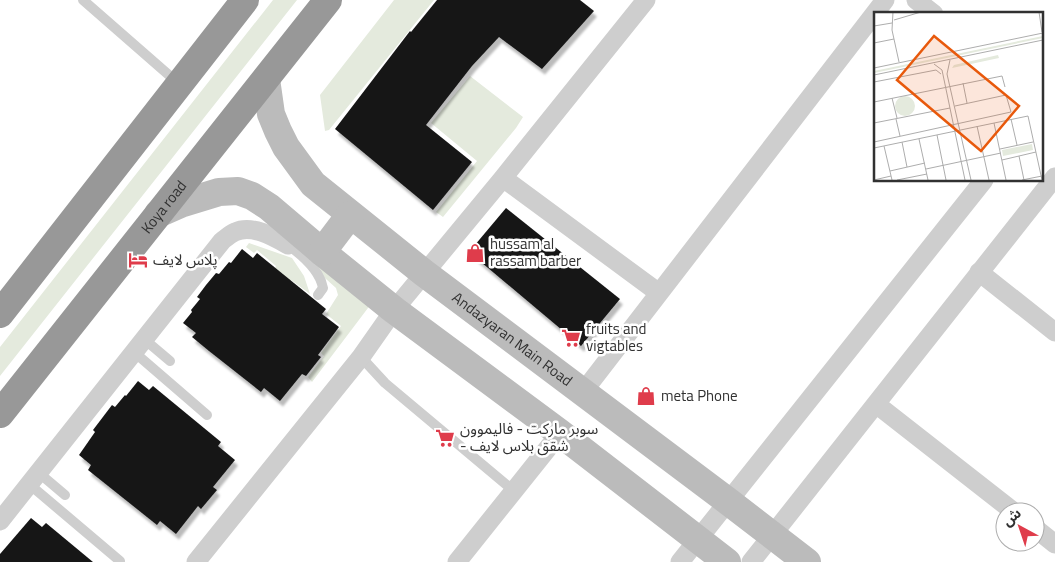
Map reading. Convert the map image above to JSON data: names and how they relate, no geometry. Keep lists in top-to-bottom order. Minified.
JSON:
{"streets":{"highway":["Koya road"],"street":["Andazyaran Main Road"]},"crossings":[["Koya road","Andazyaran Main Road"]],"places":{"shop":["hussam al rassam barber","meta Phone"],"hotel":["پلاس لایف"],"supermarket":["fruits and vigtables","سوبر ماركت - فاليموون - شقق بلاس لايف"]},"north":"top left"}
